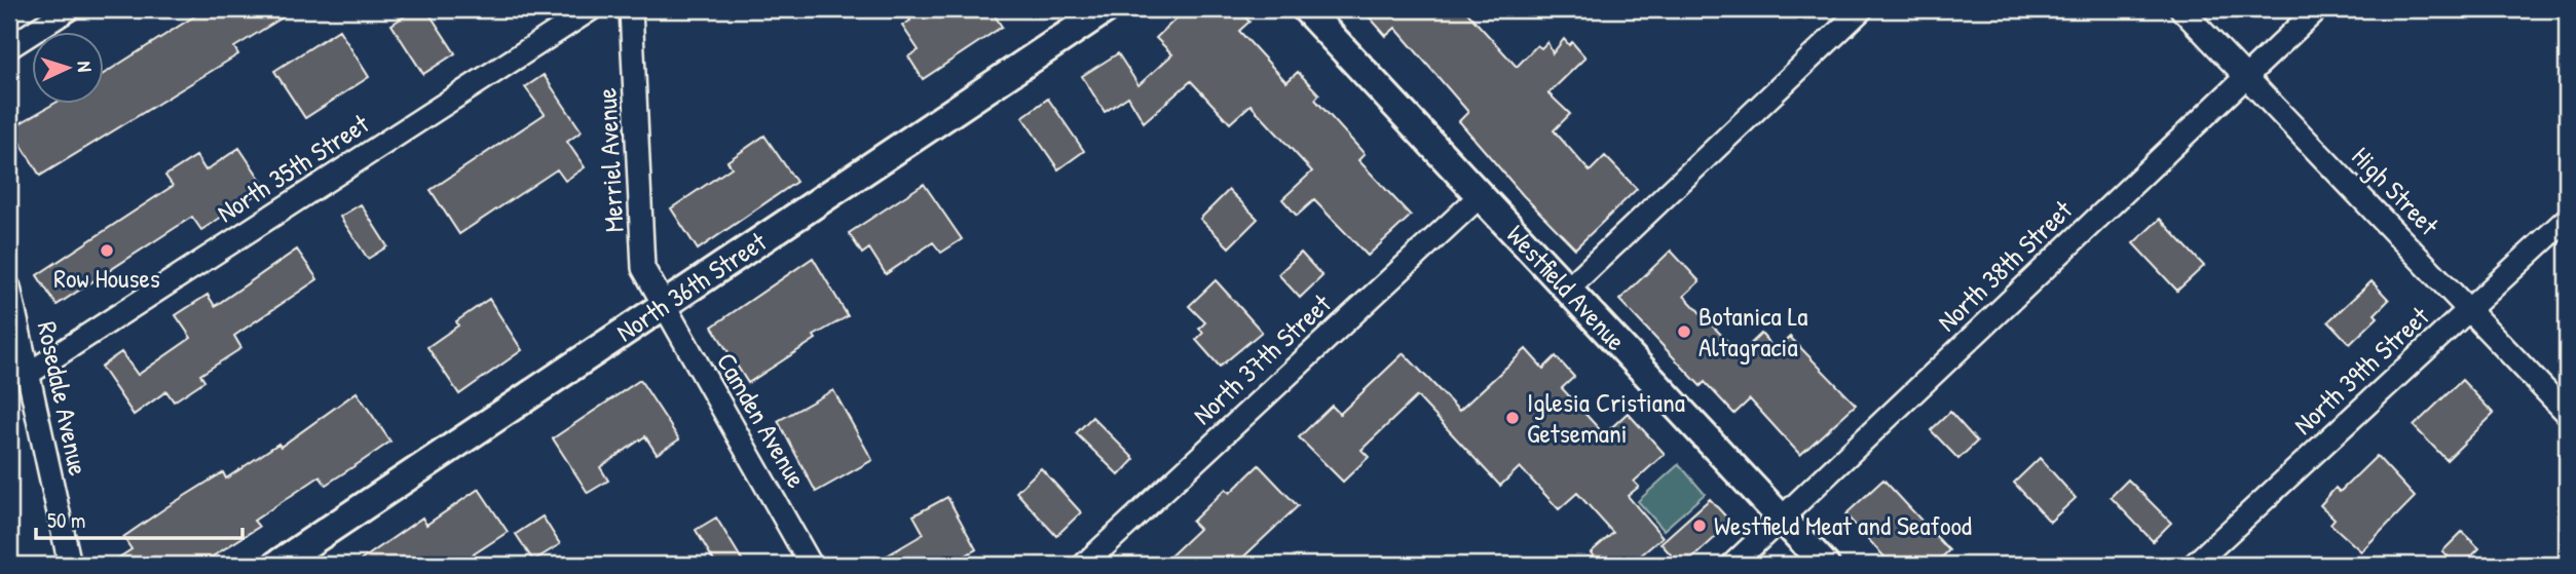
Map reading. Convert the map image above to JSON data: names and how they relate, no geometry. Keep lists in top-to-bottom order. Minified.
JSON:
{"streets":{"street":["Merriel Avenue","North 35th Street","High Street","North 38th Street","North 36th Street","Westfield Avenue","North 37th Street","North 39th Street","Rosedale Avenue","Camden Avenue"]},"crossings":[["Merriel Avenue","North 36th Street"],["Merriel Avenue","Camden Avenue"],["North 35th Street","Rosedale Avenue"],["High Street","North 38th Street"],["High Street","North 39th Street"],["North 38th Street","Westfield Avenue"],["North 36th Street","Camden Avenue"],["Westfield Avenue","North 37th Street"]],"places":["Row Houses","Botanica La Altagracia","Iglesia Cristiana Getsemani","Westfield Meat and Seafood"],"scale_bar":"50 m","north":"right"}
